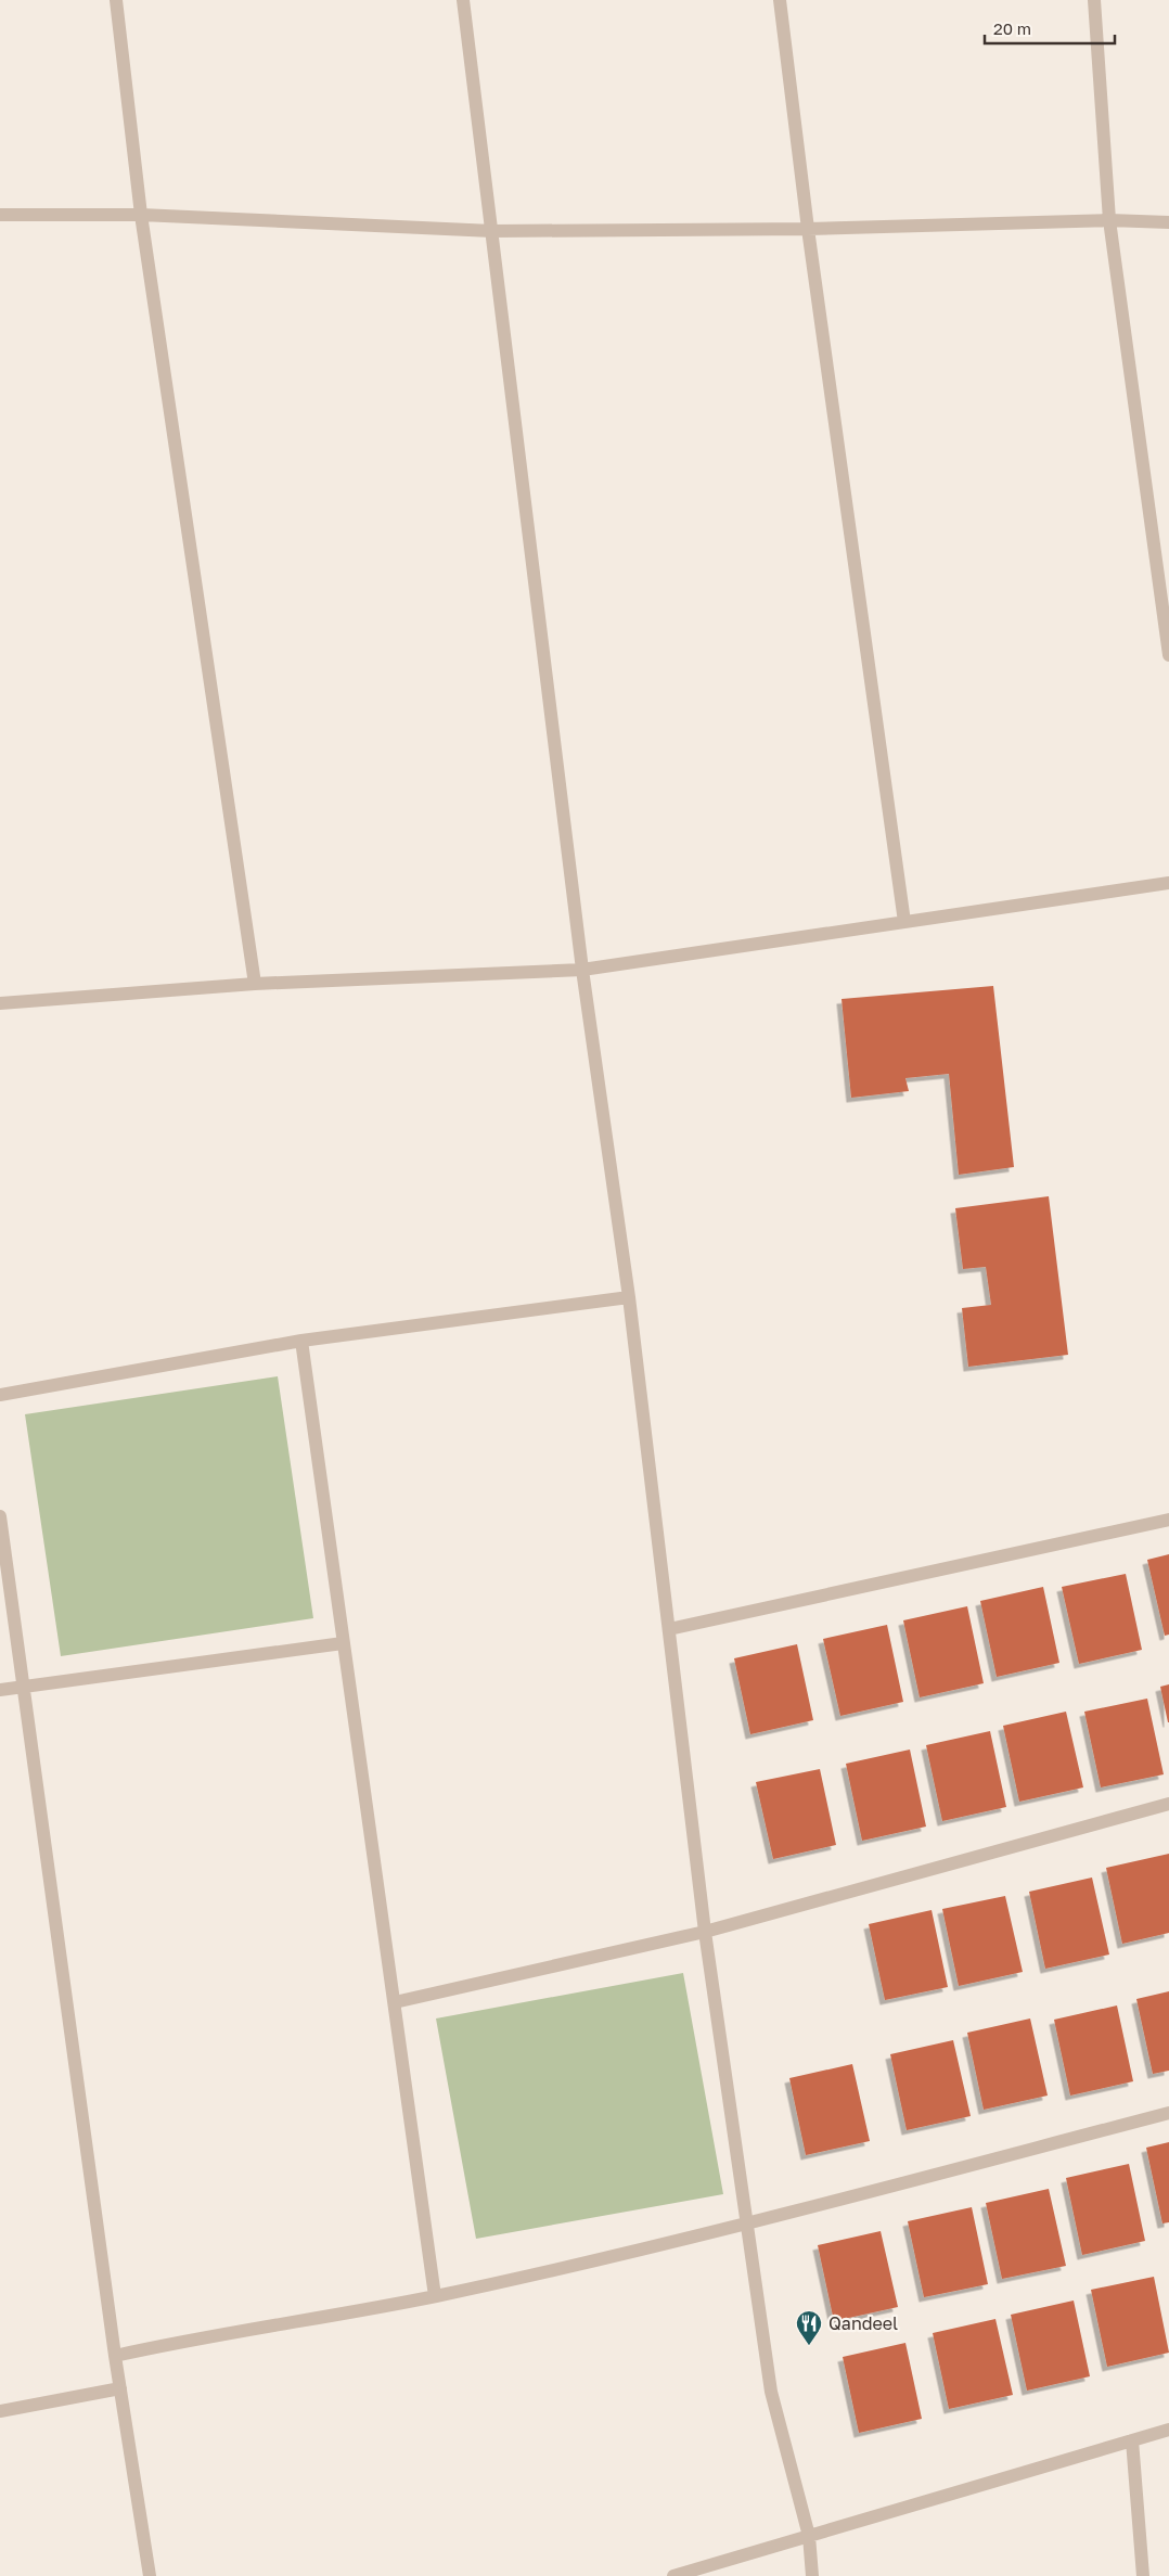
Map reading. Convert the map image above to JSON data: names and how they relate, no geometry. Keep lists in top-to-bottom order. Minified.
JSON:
{"places":{"restaurant":["Qandeel"]},"scale_bar":"20 m"}
